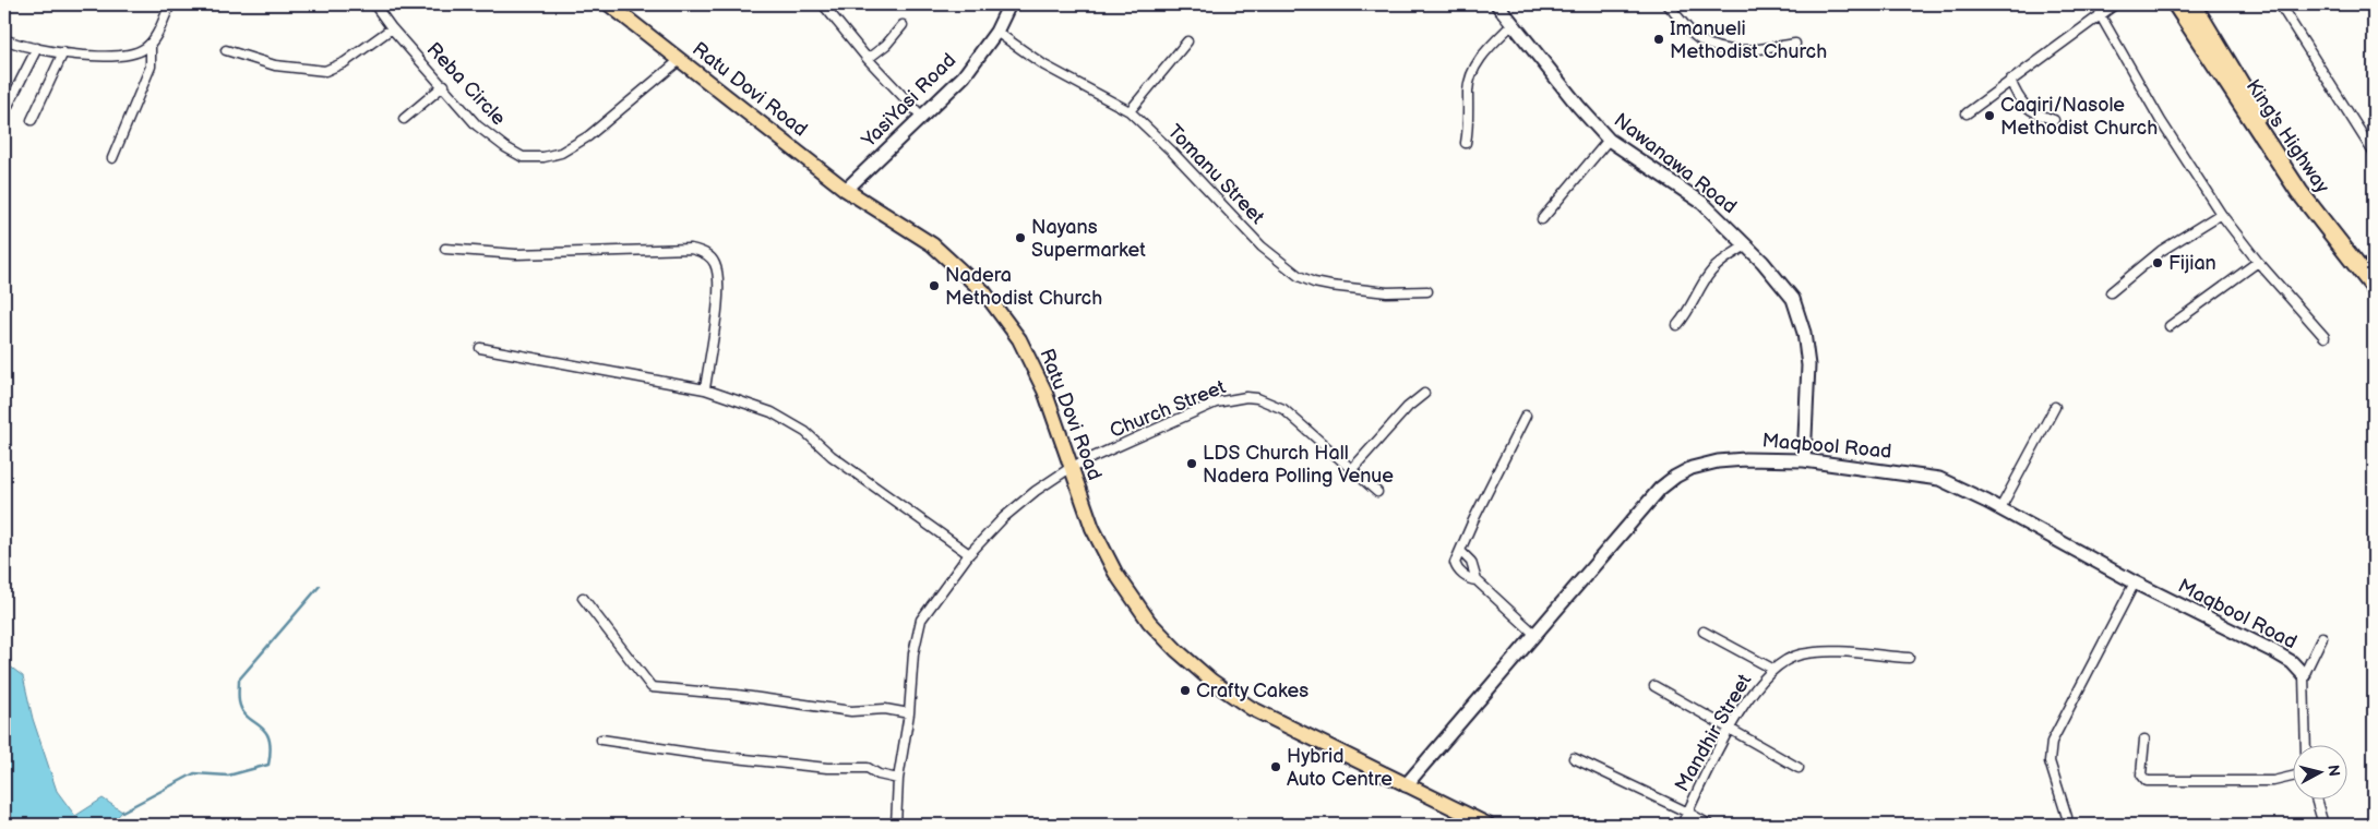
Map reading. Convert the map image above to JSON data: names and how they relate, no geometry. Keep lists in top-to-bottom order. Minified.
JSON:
{"streets":{"highway":["King's Highway"],"main road":["Ratu Dovi Road"],"street":["Reba Circle","YasiYasi Road","Nawanawa Road","Tomanu Street","Church Street","Maqbool Road","Mandhir Street"]},"crossings":[["Reba Circle","Ratu Dovi Road"],["Ratu Dovi Road","YasiYasi Road"],["Ratu Dovi Road","Church Street"],["Ratu Dovi Road","Maqbool Road"],["YasiYasi Road","Tomanu Street"],["Nawanawa Road","Maqbool Road"]],"places":["Imanueli Methodist Church","Caqiri/Nasole Methodist Church","Nayans Supermarket","Fijian","Nadera Methodist Church","LDS Church Hall Nadera Polling Venue","Crafty Cakes","Hybrid Auto Centre"],"north":"right"}
